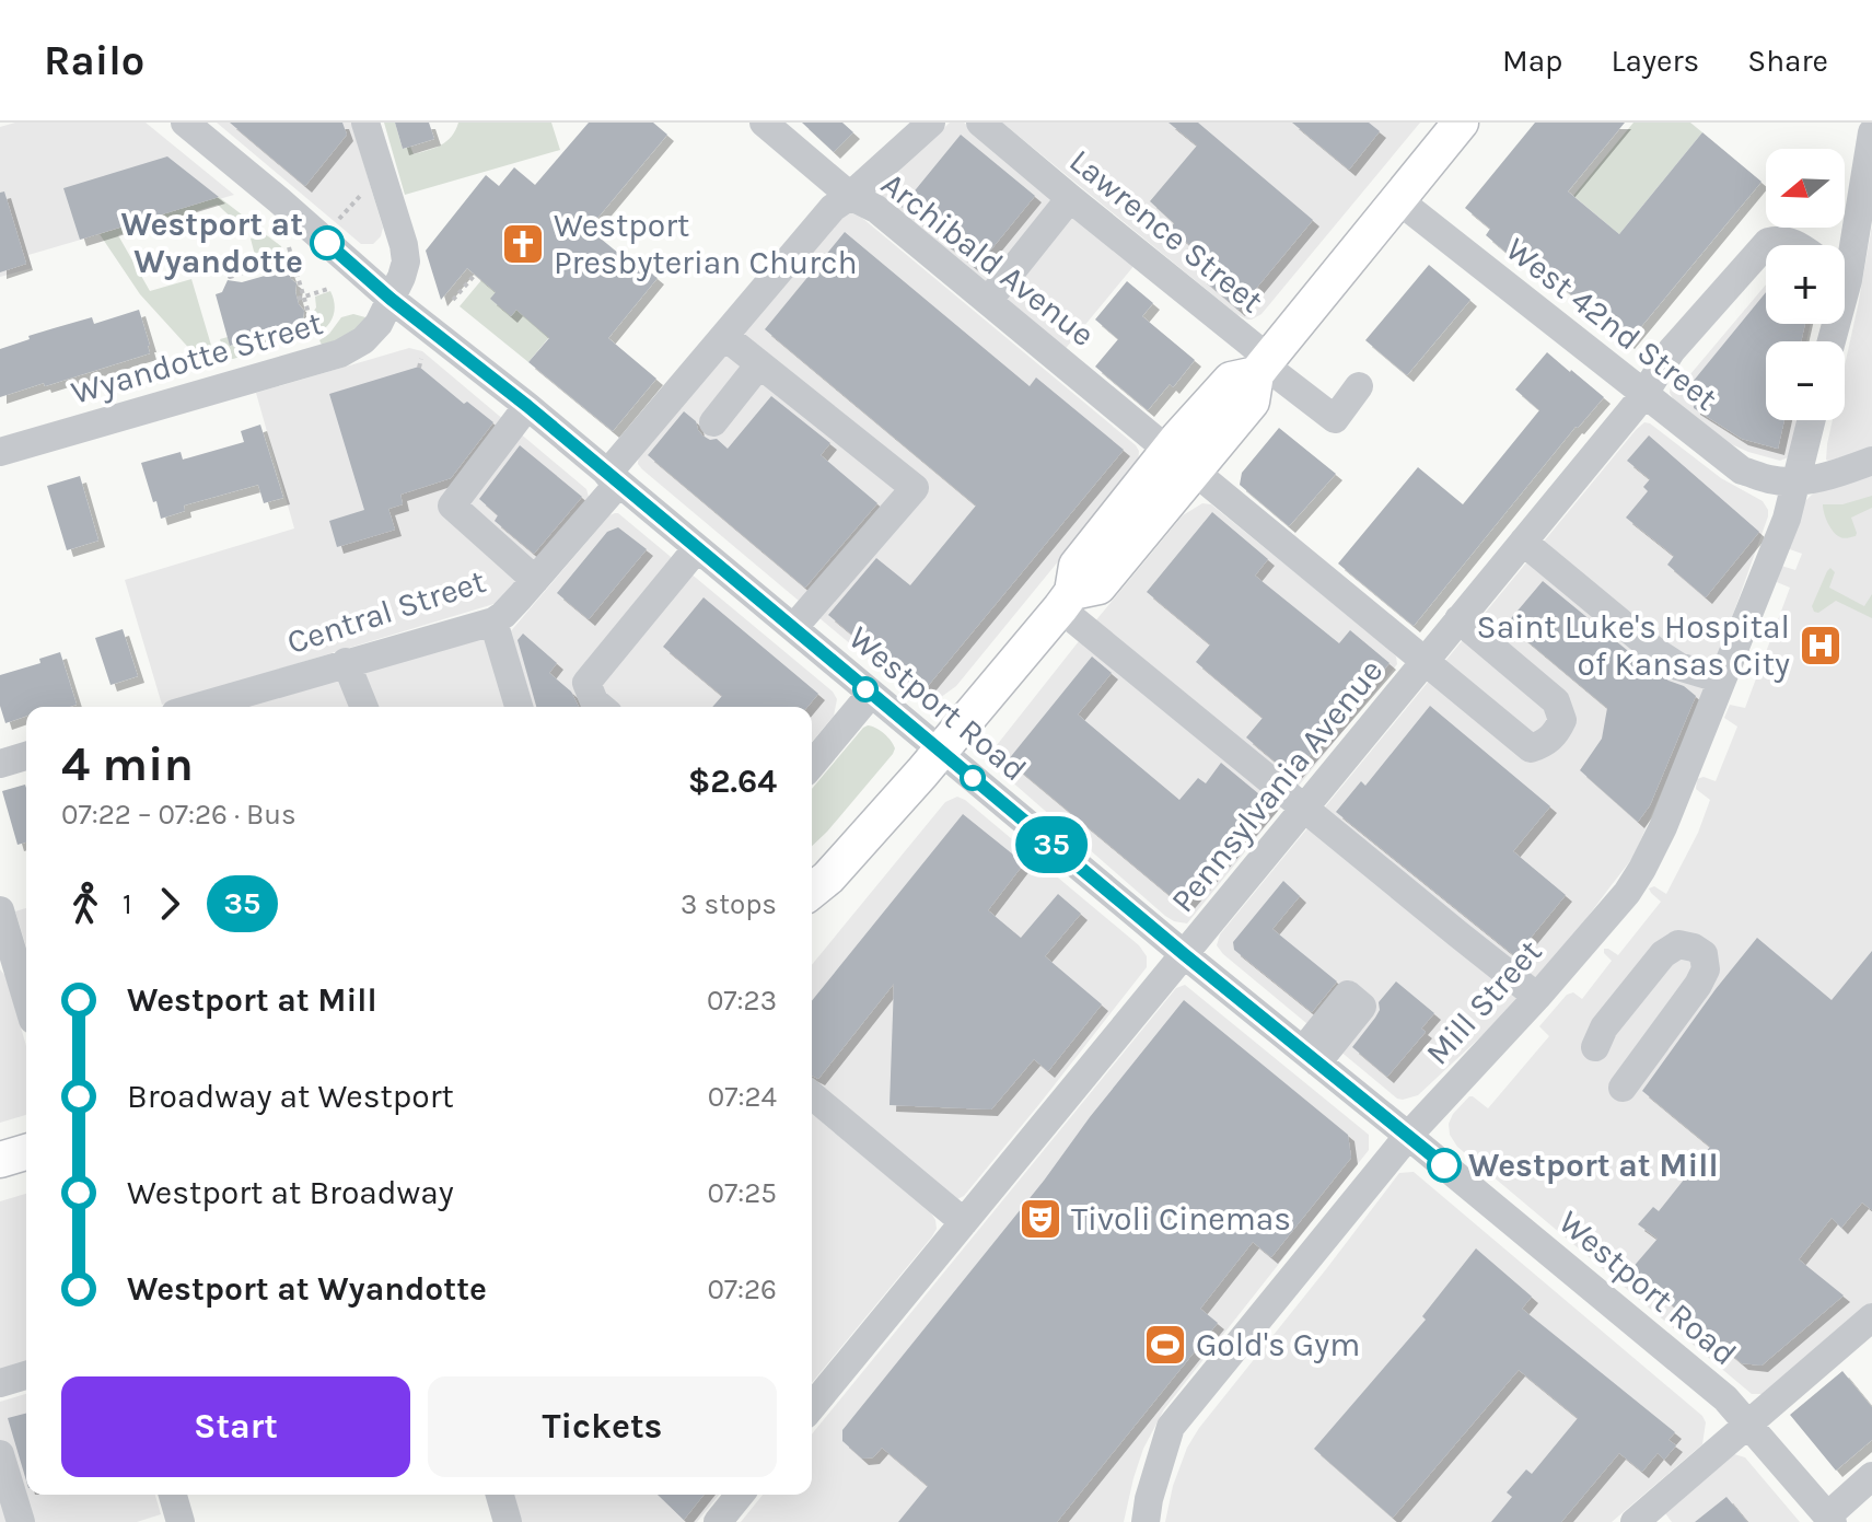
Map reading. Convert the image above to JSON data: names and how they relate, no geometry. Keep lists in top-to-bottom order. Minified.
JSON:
{"streets":{"street":["Lawrence Street","Archibald Avenue","West 42nd Street","Wyandotte Street","Central Street","Westport Road","Pennsylvania Avenue","Mill Street"]},"crossings":[["Archibald Avenue","Central Street"],["Archibald Avenue","Pennsylvania Avenue"],["West 42nd Street","Pennsylvania Avenue"],["West 42nd Street","Mill Street"],["Wyandotte Street","Westport Road"],["Central Street","Westport Road"],["Westport Road","Pennsylvania Avenue"],["Westport Road","Mill Street"]],"places":{"other":["Westport at Wyandotte","Westport at Mill"],"church":["Westport Presbyterian Church"],"hospital":["Saint Luke's Hospital of Kansas City"],"theatre":["Tivoli Cinemas"],"sports":["Gold's Gym"]},"lines":["bus line 35"],"north":"left","page":{"header":"Railo","nav":["Map","Layers","Share"],"on_map":"35","map_buttons":["+","−"],"heading":["4 min","07:22 – 07:26 · Bus","$2.64"],"legs":["1","35","3 stops"],"list":[{"name":"Westport at Mill","value":"07:23"},{"name":"Broadway at Westport","value":"07:24"},{"name":"Westport at Broadway","value":"07:25"},{"name":"Westport at Wyandotte","value":"07:26"}],"buttons":["Start","Tickets"]}}
